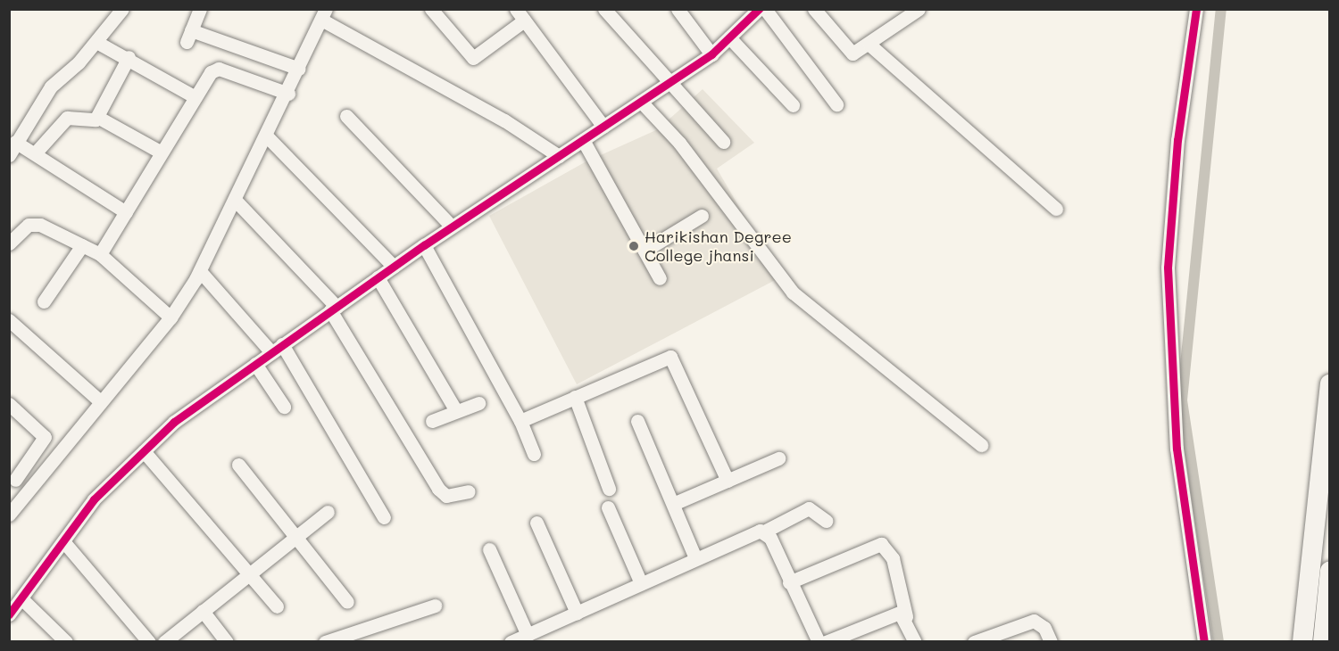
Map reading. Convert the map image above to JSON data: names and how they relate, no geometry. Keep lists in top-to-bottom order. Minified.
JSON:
{"places":["Harikishan Degree College jhansi"]}
